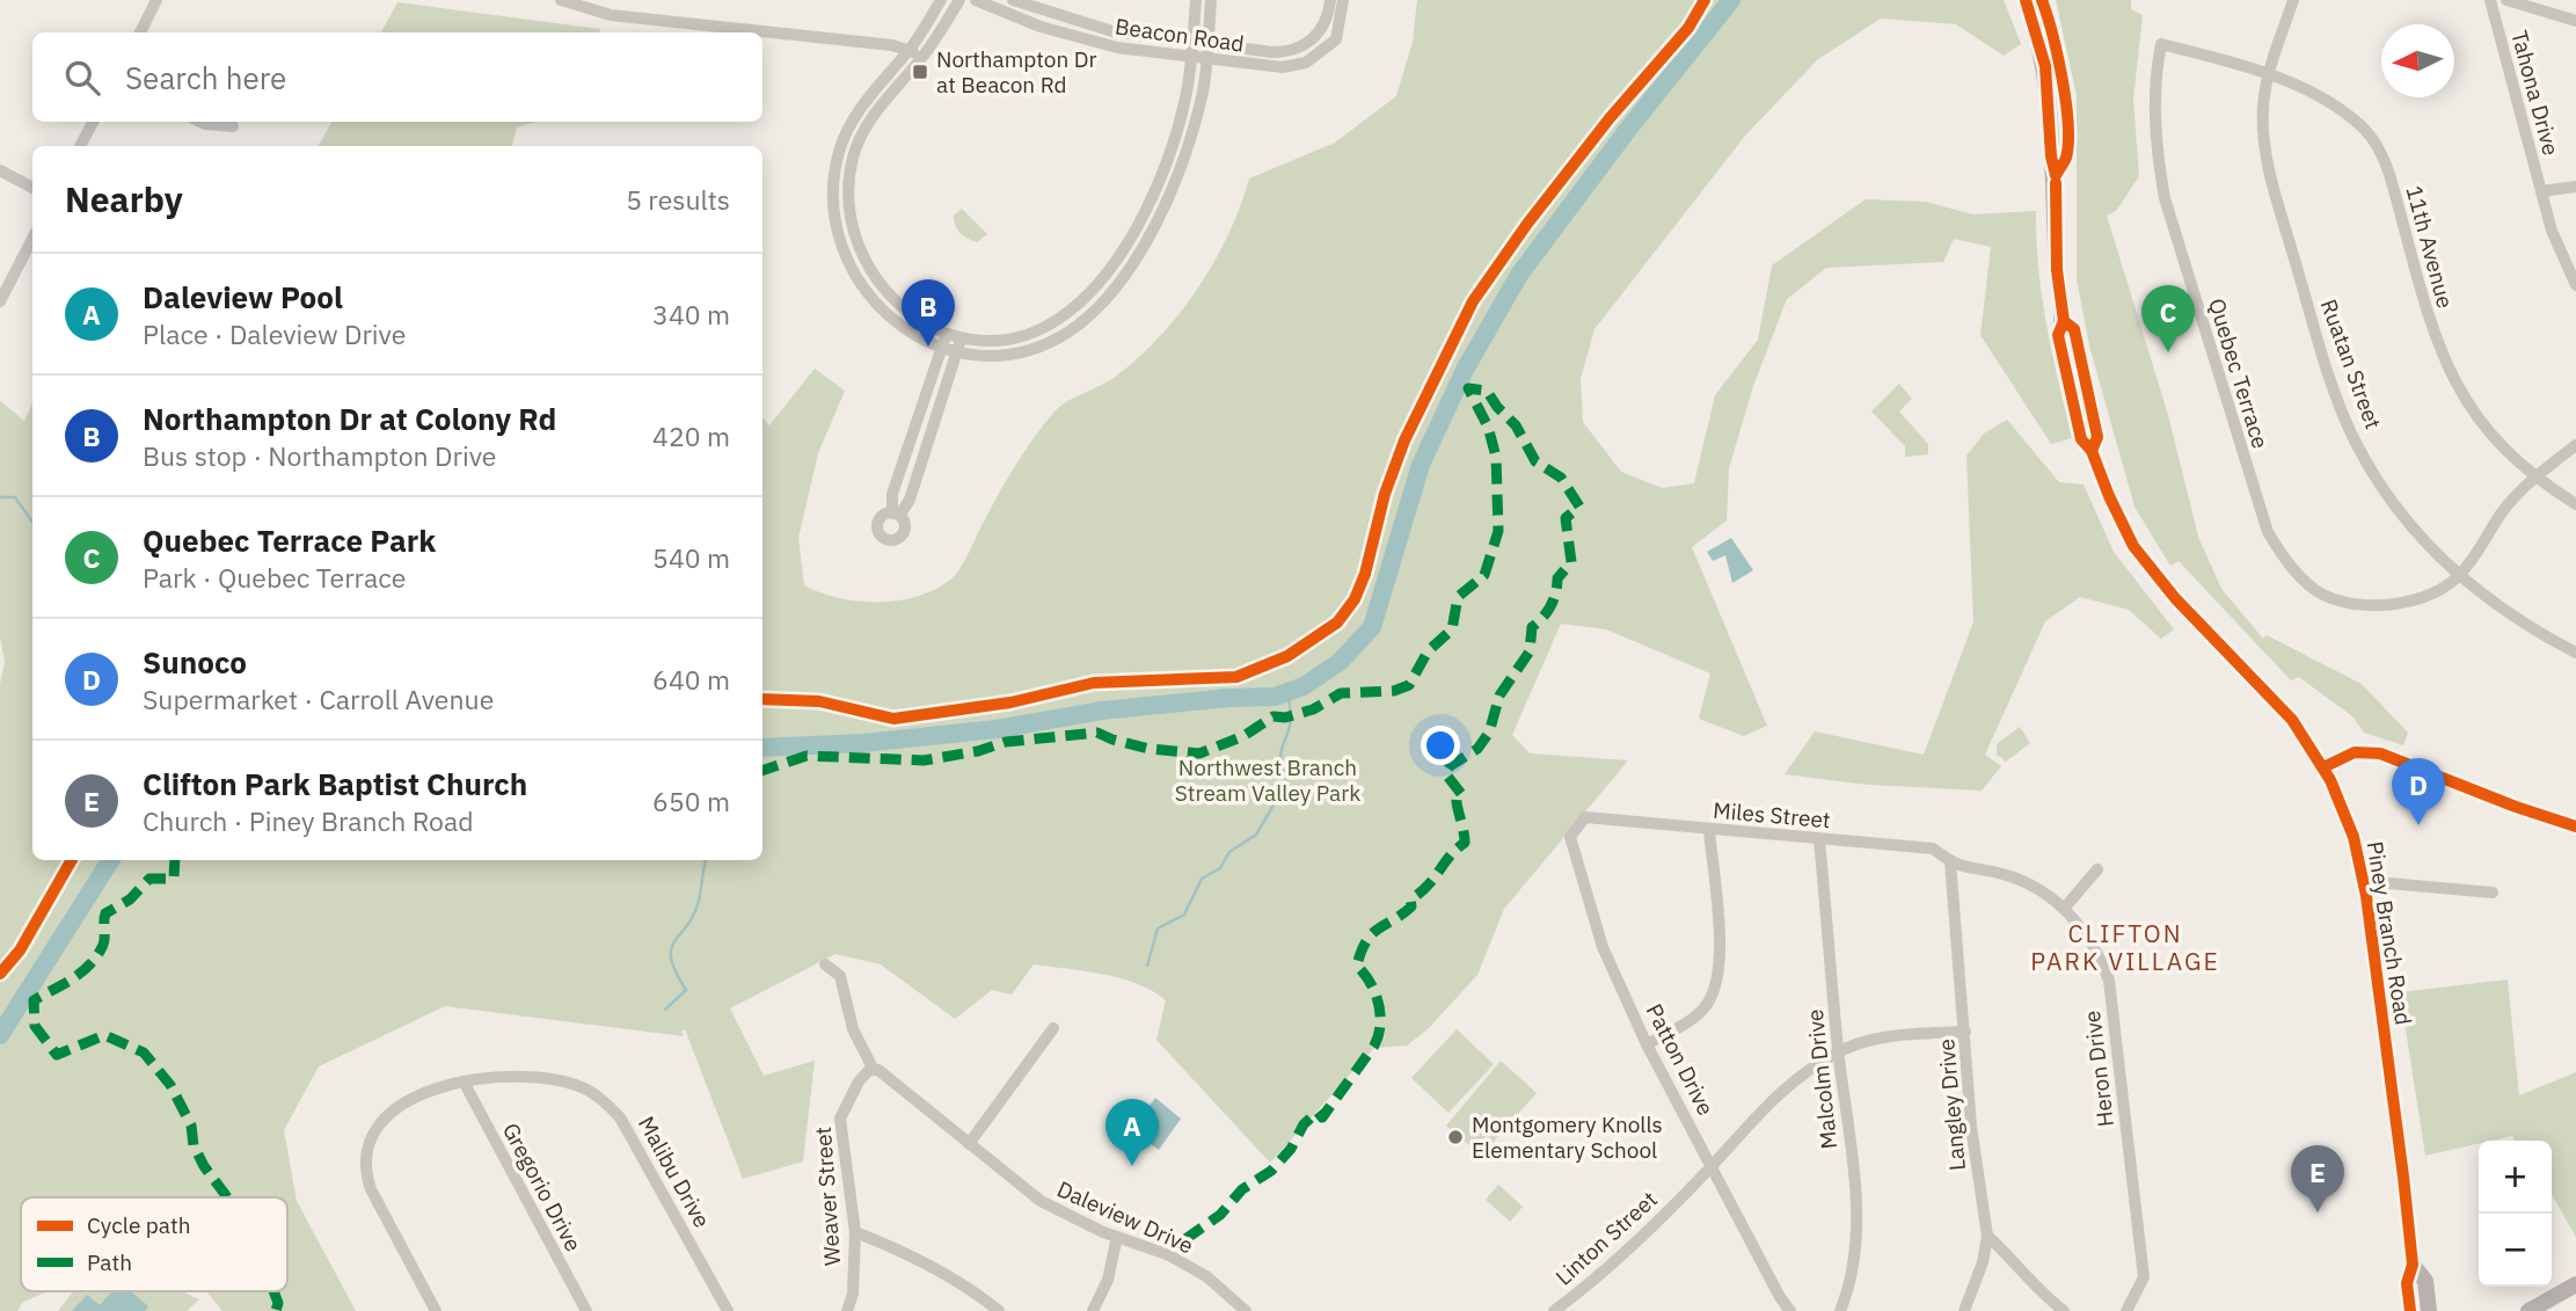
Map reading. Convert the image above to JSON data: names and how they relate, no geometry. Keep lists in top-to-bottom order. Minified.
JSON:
{"streets":{"main road":["Piney Branch Road"],"street":["Beacon Road","Tahona Drive","11th Avenue","Ruatan Street","Quebec Terrace","Miles Street","Patton Drive","Heron Drive","Malcolm Drive","Langley Drive","Malibu Drive","Gregorio Drive","Weaver Street","Daleview Drive","Linton Street"]},"crossings":[["11th Avenue","Ruatan Street"],["11th Avenue","Quebec Terrace"],["Ruatan Street","Quebec Terrace"],["Miles Street","Patton Drive"],["Miles Street","Heron Drive"],["Miles Street","Malcolm Drive"],["Miles Street","Langley Drive"],["Patton Drive","Linton Street"],["Heron Drive","Langley Drive"],["Malcolm Drive","Linton Street"],["Langley Drive","Linton Street"],["Malibu Drive","Gregorio Drive"],["Weaver Street","Daleview Drive"]],"districts":["CLIFTON PARK VILLAGE"],"parks":["Northwest Branch Stream Valley Park"],"places":{"transit":["Northampton Dr at Beacon Rd"],"other":["Montgomery Knolls Elementary School"]},"legend":["Cycle path","Path"],"north":"left","page":{"search":"Search here","heading":["Nearby","5 results"],"list":[{"mark":"A","name":"Daleview Pool","note":"Place · Daleview Drive","value":"340 m"},{"mark":"B","name":"Northampton Dr at Colony Rd","note":"Bus stop · Northampton Drive","value":"420 m"},{"mark":"C","name":"Quebec Terrace Park","note":"Park · Quebec Terrace","value":"540 m"},{"mark":"D","name":"Sunoco","note":"Supermarket · Carroll Avenue","value":"640 m"},{"mark":"E","name":"Clifton Park Baptist Church","note":"Church · Piney Branch Road","value":"650 m"}],"pins":["B","C","D","A","E"],"map_buttons":["+","−"]}}
